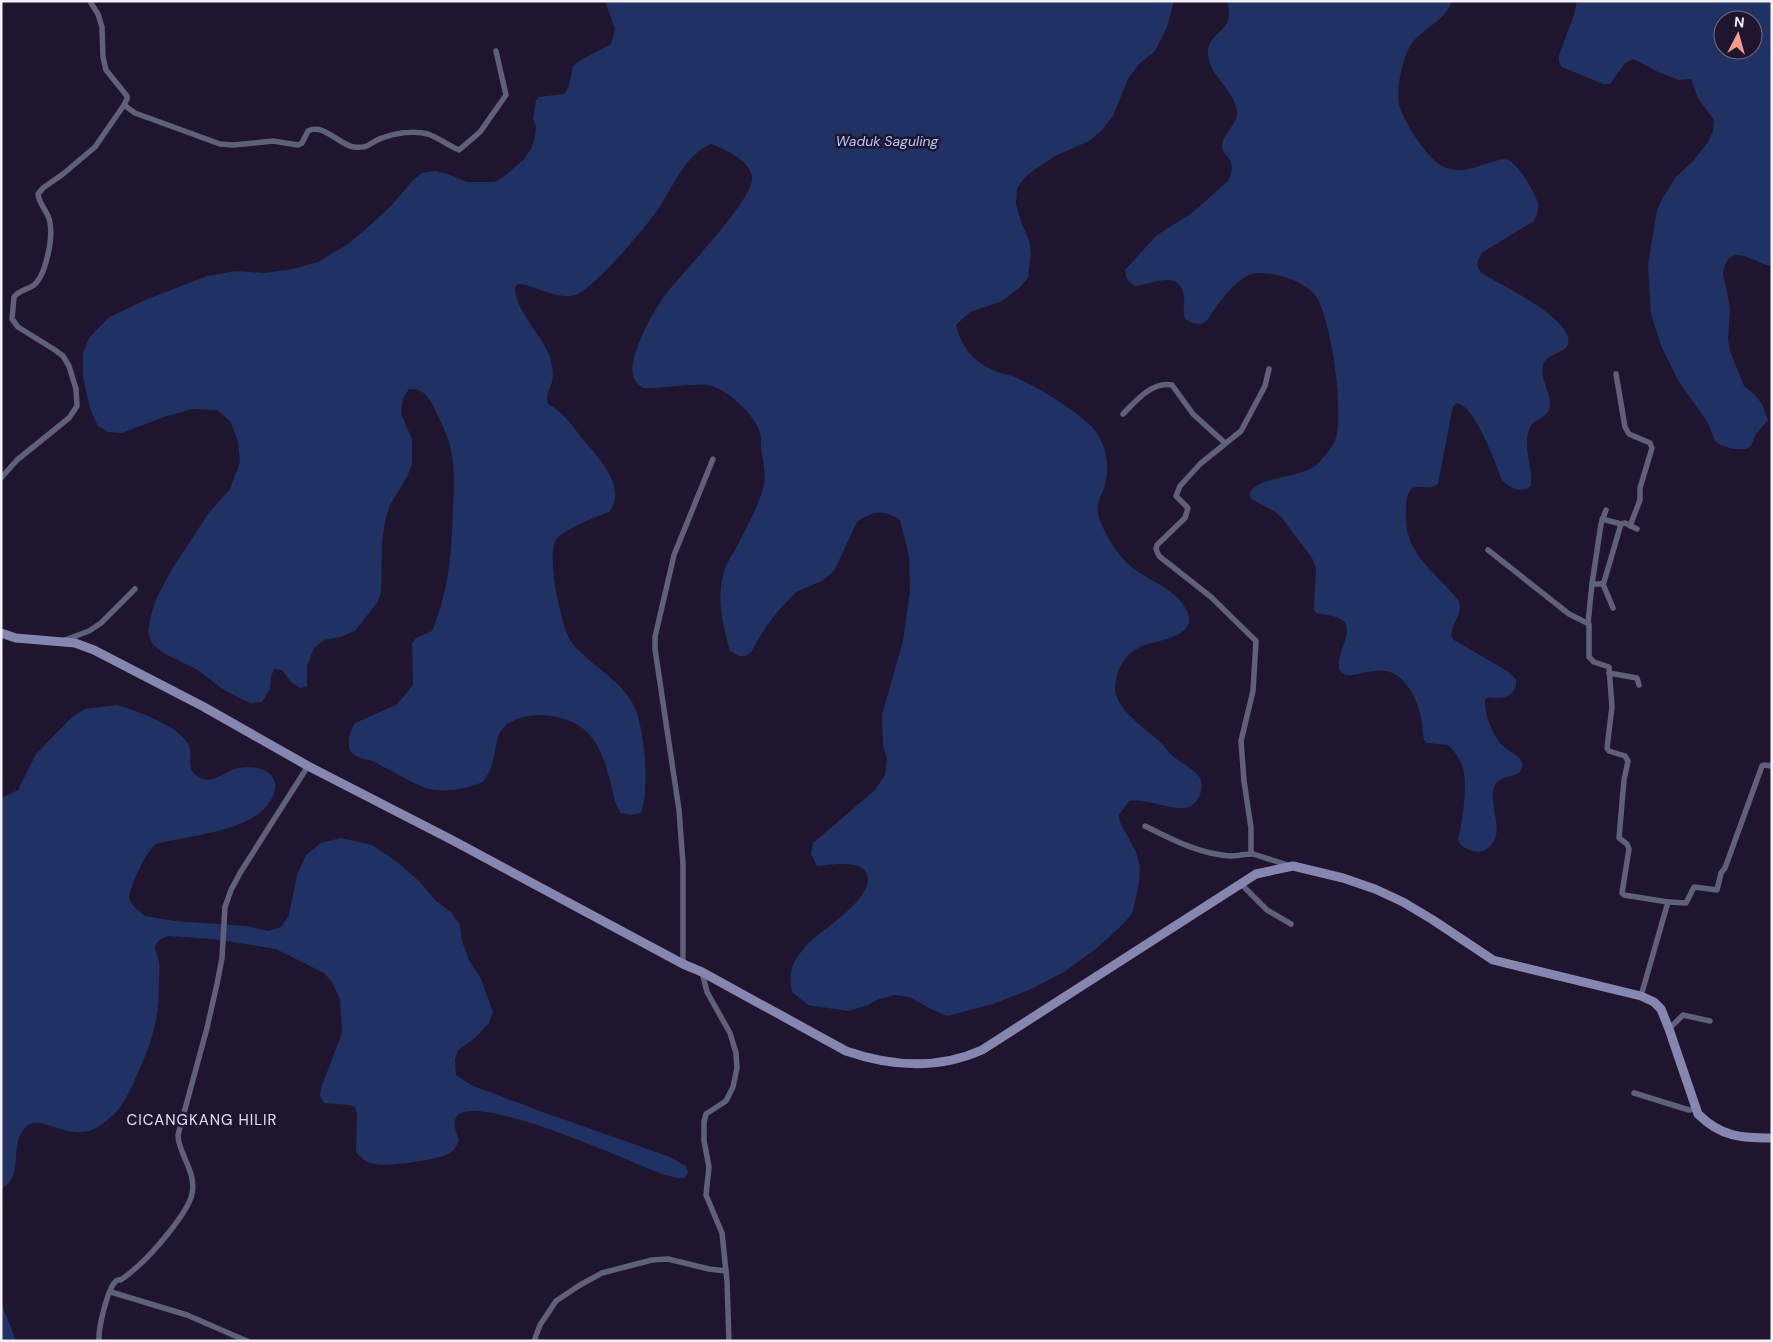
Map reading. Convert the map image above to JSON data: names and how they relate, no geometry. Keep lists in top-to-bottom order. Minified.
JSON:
{"districts":["CICANGKANG HILIR"],"water":["Waduk Saguling"],"north":"top"}
